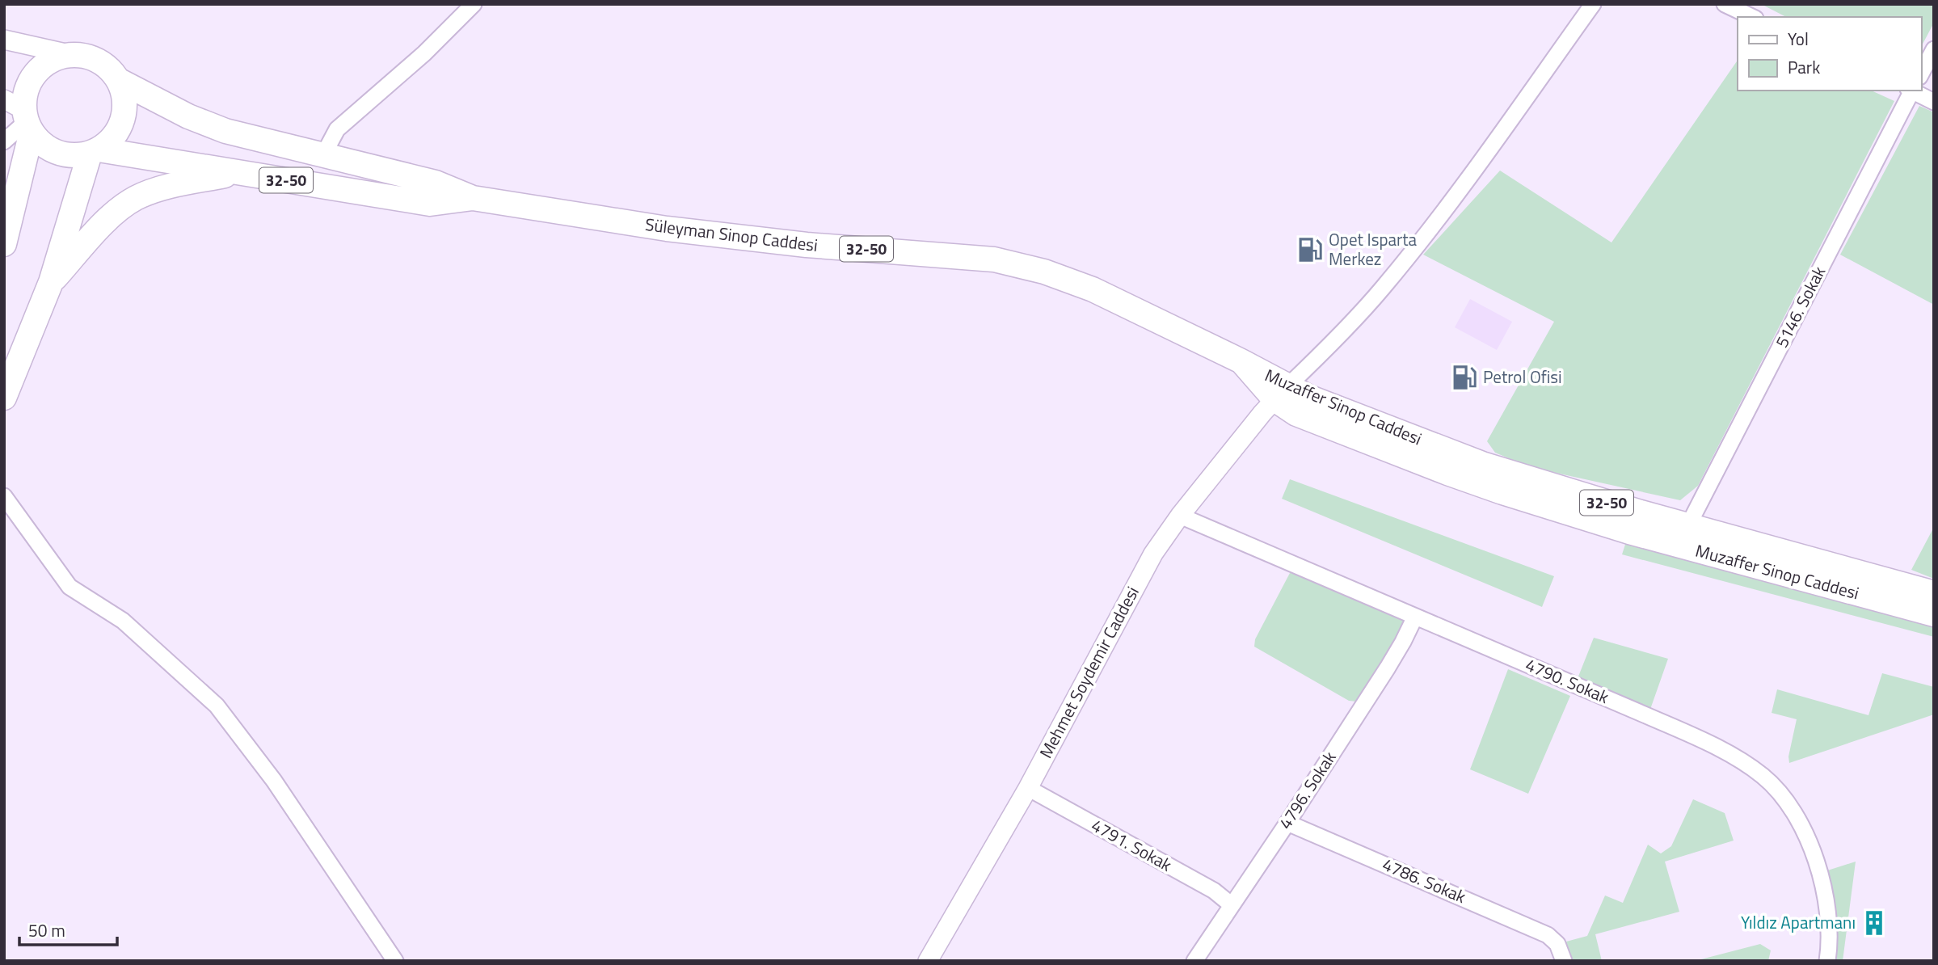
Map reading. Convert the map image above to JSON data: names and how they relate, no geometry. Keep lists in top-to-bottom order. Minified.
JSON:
{"streets":{"main road":["32-50","Süleyman Sinop Caddesi","Muzaffer Sinop Caddesi"],"street":["5146. Sokak","Mehmet Soydemir Caddesi","4790. Sokak","4796. Sokak","4791. Sokak","4786. Sokak"]},"crossings":[["Süleyman Sinop Caddesi","Muzaffer Sinop Caddesi"],["5146. Sokak","Muzaffer Sinop Caddesi"],["Muzaffer Sinop Caddesi","Mehmet Soydemir Caddesi"],["Mehmet Soydemir Caddesi","4790. Sokak"],["Mehmet Soydemir Caddesi","4791. Sokak"],["4790. Sokak","4796. Sokak"],["4796. Sokak","4791. Sokak"],["4796. Sokak","4786. Sokak"]],"places":{"fuel station":["Opet Isparta Merkez","Petrol Ofisi"],"building":["Yıldız Apartmanı"]},"legend":["Yol","Park"],"scale_bar":"50 m"}
